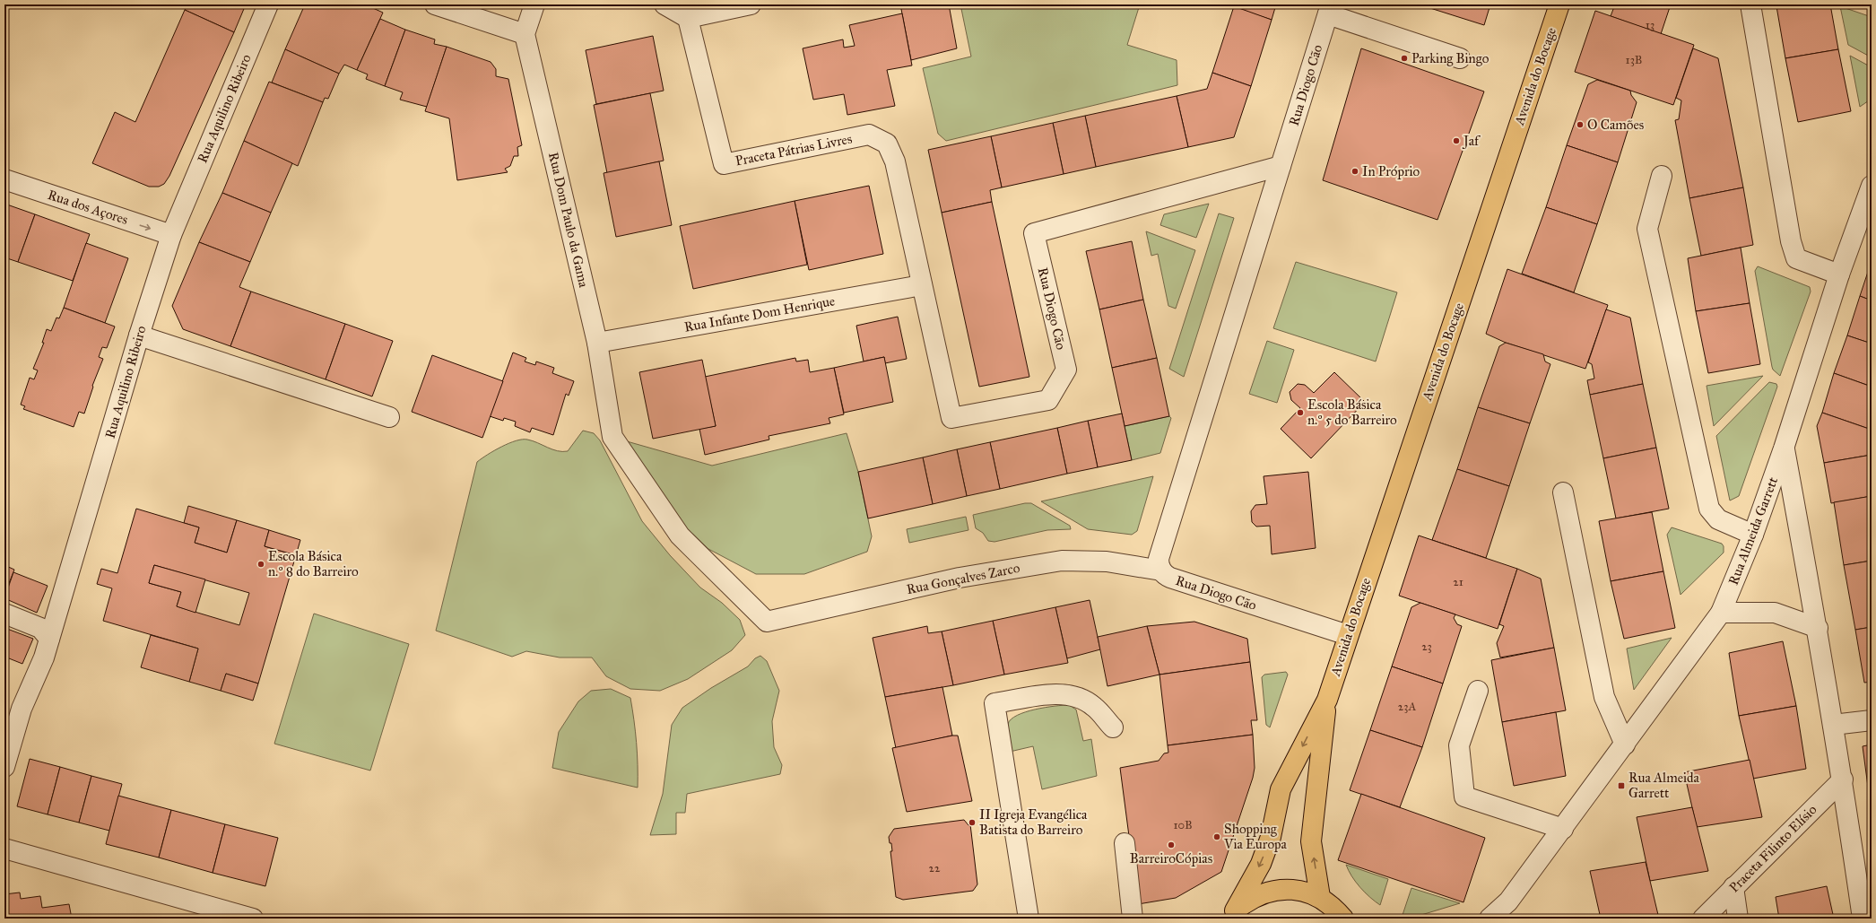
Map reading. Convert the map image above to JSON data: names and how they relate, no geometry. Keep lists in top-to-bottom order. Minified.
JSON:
{"streets":{"main road":["Avenida do Bocage"],"street":["Rua Diogo Cão","Rua Aquilino Ribeiro","Praceta Pátrias Livres","Rua dos Açores","Rua Dom Paulo da Gama","Rua Infante Dom Henrique","Rua Almeida Garrett","Rua Gonçalves Zarco","Praceta Filinto Elísio"]},"crossings":[["Avenida do Bocage","Rua Diogo Cão"],["Rua Diogo Cão","Praceta Pátrias Livres"],["Rua Diogo Cão","Rua Infante Dom Henrique"],["Rua Diogo Cão","Rua Gonçalves Zarco"],["Rua Aquilino Ribeiro","Rua dos Açores"],["Praceta Pátrias Livres","Rua Infante Dom Henrique"],["Rua Dom Paulo da Gama","Rua Infante Dom Henrique"],["Rua Dom Paulo da Gama","Rua Gonçalves Zarco"]],"one_way":["Rua dos Açores"],"places":{"other":["Parking Bingo","O Camões","Jaf","In Próprio","Escola Básica n.º 5 do Barreiro","Escola Básica n.º 8 do Barreiro","II Igreja Evangélica Batista do Barreiro","Shopping Via Europa","BarreiroCópias"],"transit":["Rua Almeida Garrett"]},"house_numbers":["13","13B","21","23","23A","10B","22"]}
